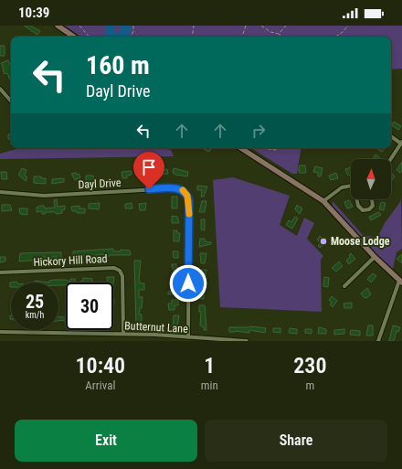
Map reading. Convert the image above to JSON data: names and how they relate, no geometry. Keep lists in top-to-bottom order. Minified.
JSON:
{"streets":{"street":["Dayl Drive","Hickory Hill Road","Butternut Lane"]},"crossings":[["Dayl Drive","Butternut Lane"],["Hickory Hill Road","Butternut Lane"]],"places":["Moose Lodge"],"north":"top","page":{"status":"10:39","turn":["160 m","Dayl Drive"],"speed":"25 km/h","limit":"30","eta":["10:40","Arrival","1","min","230","m"],"buttons":["Exit","Share"]}}
